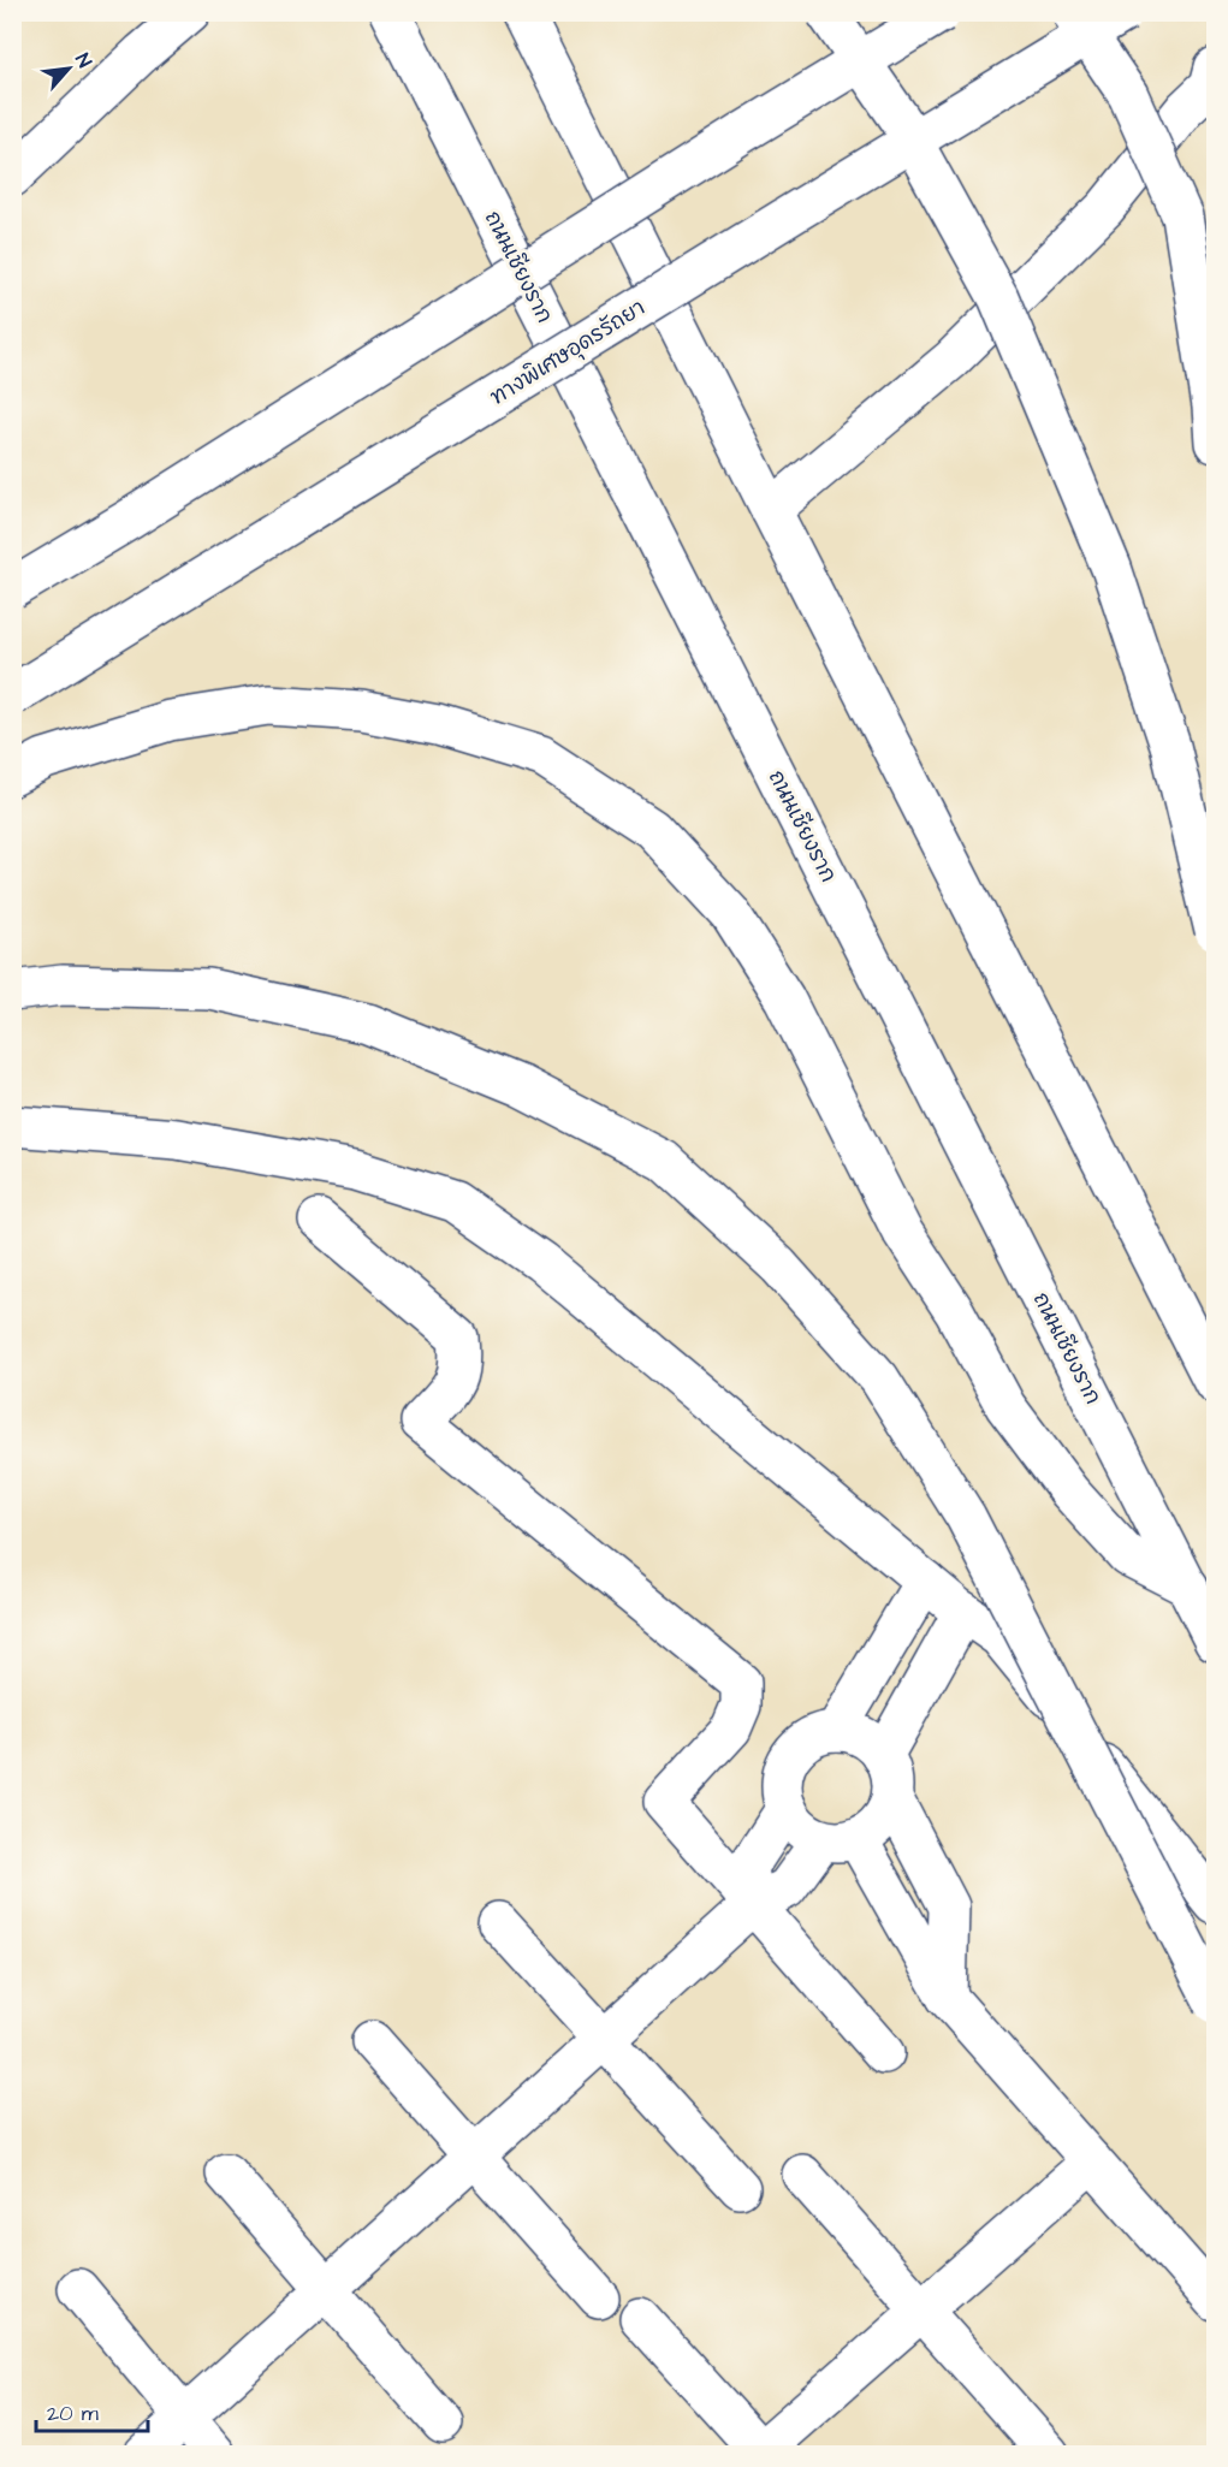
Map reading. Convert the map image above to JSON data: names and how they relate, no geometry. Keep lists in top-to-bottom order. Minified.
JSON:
{"streets":{"main road":["ถนนเชียงราก","ทางพิเศษอุดรรัถยา"]},"scale_bar":"20 m","north":"top right"}
